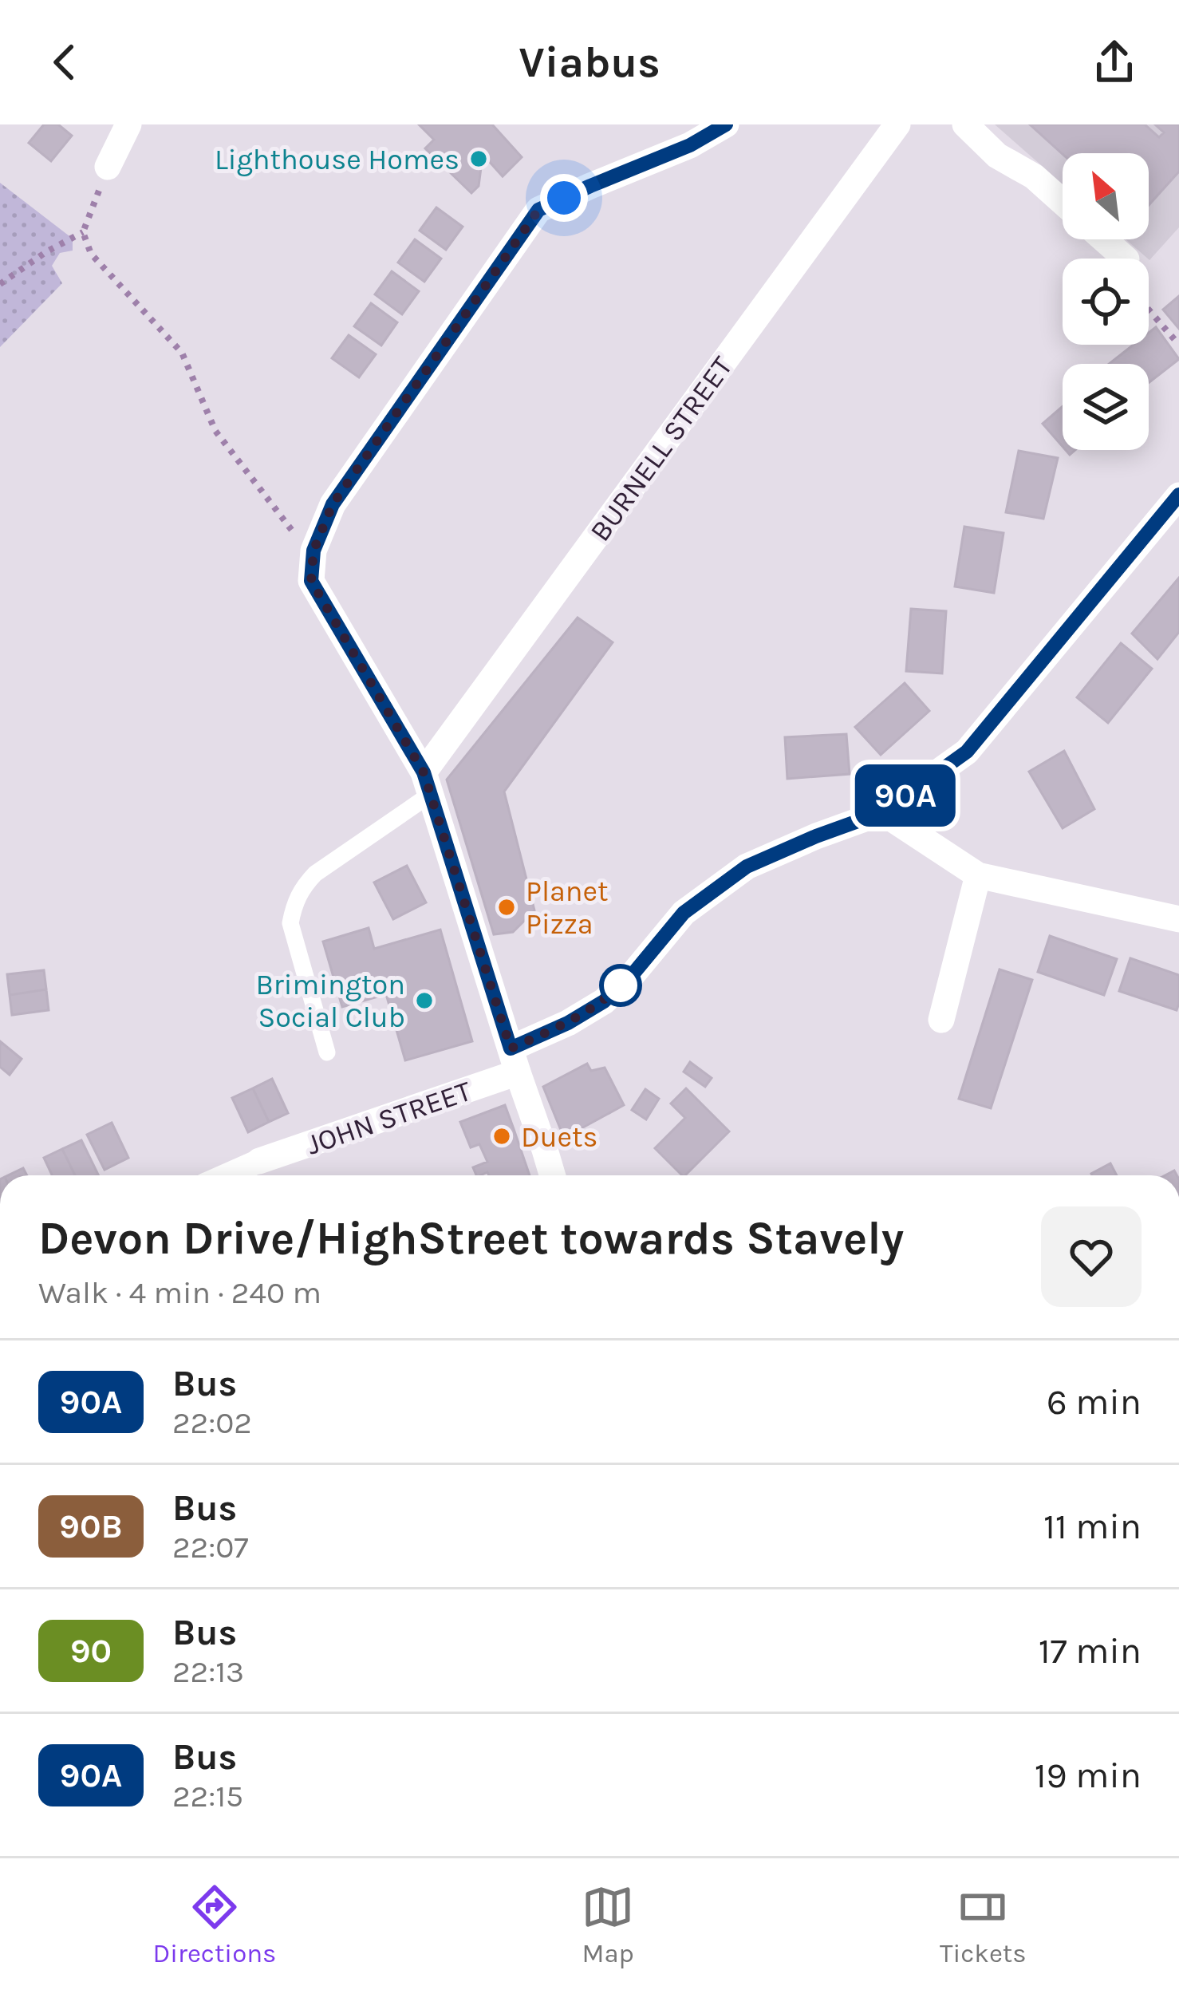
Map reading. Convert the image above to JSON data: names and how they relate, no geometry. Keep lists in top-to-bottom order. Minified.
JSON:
{"streets":{"street":["BURNELL STREET","JOHN STREET"]},"places":["Lighthouse Homes","Planet Pizza","Brimington Social Club","Duets"],"lines":["bus line 90A"],"north":"top left","page":{"header":"Viabus","on_map":"90A","heading":["Devon Drive/HighStreet towards Stavely","Walk · 4 min · 240 m"],"list":[{"mark":"90A","name":"Bus","note":"22:02","value":"6 min"},{"mark":"90B","name":"Bus","note":"22:07","value":"11 min"},{"mark":"90","name":"Bus","note":"22:13","value":"17 min"},{"mark":"90A","name":"Bus","note":"22:15","value":"19 min"}],"tabs":["Directions","Map","Tickets"]}}
